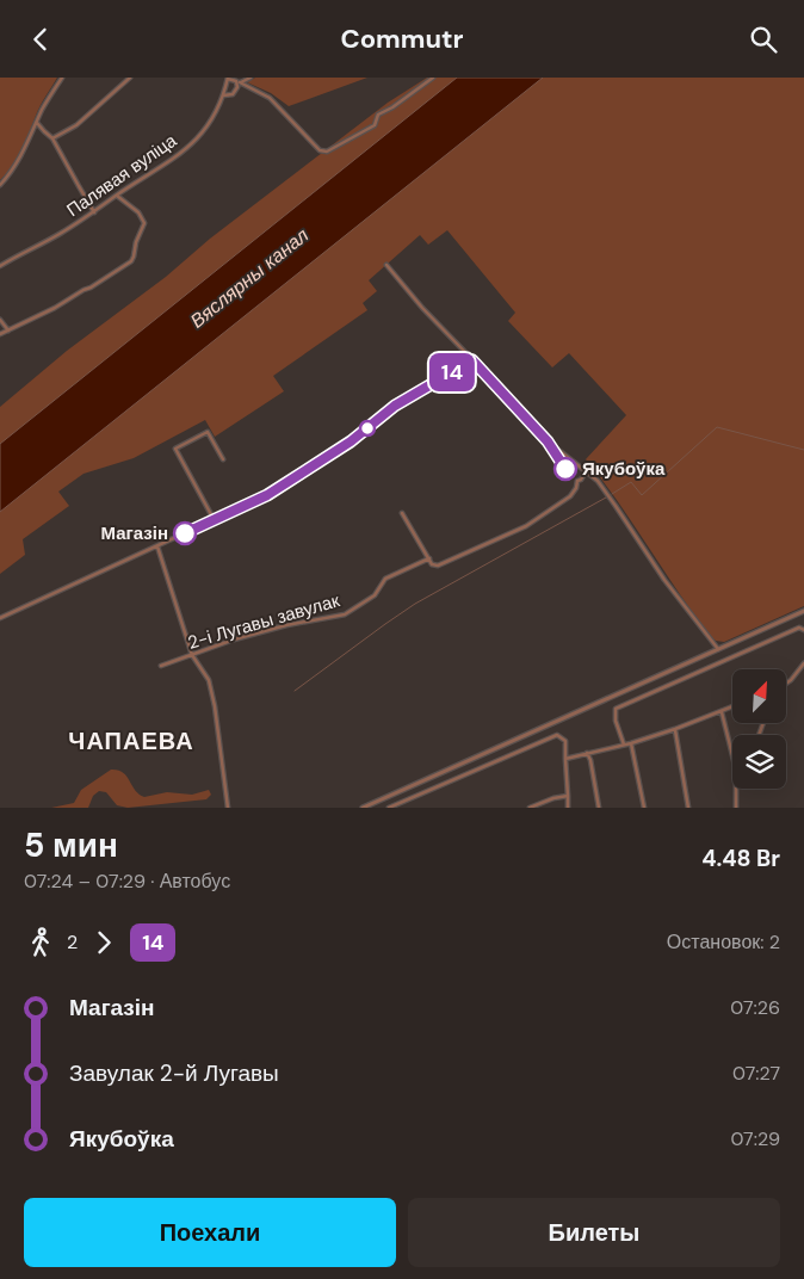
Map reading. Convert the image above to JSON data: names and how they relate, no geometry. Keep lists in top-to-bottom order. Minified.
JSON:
{"streets":{"street":["Палявая вуліца","2-і Лугавы завулак"]},"districts":["ЧАПАЕВА"],"water":["Вяслярны канал"],"places":["Якубоўка","Магазін"],"lines":["bus line 14"],"north":"top right","page":{"header":"Commutr","on_map":"14","heading":["5 мин","07:24 – 07:29 · Автобус","4.48 Br"],"legs":["2","14","Остановок: 2"],"list":[{"name":"Магазін","value":"07:26"},{"name":"Завулак 2-й Лугавы","value":"07:27"},{"name":"Якубоўка","value":"07:29"}],"buttons":["Поехали","Билеты"]}}
